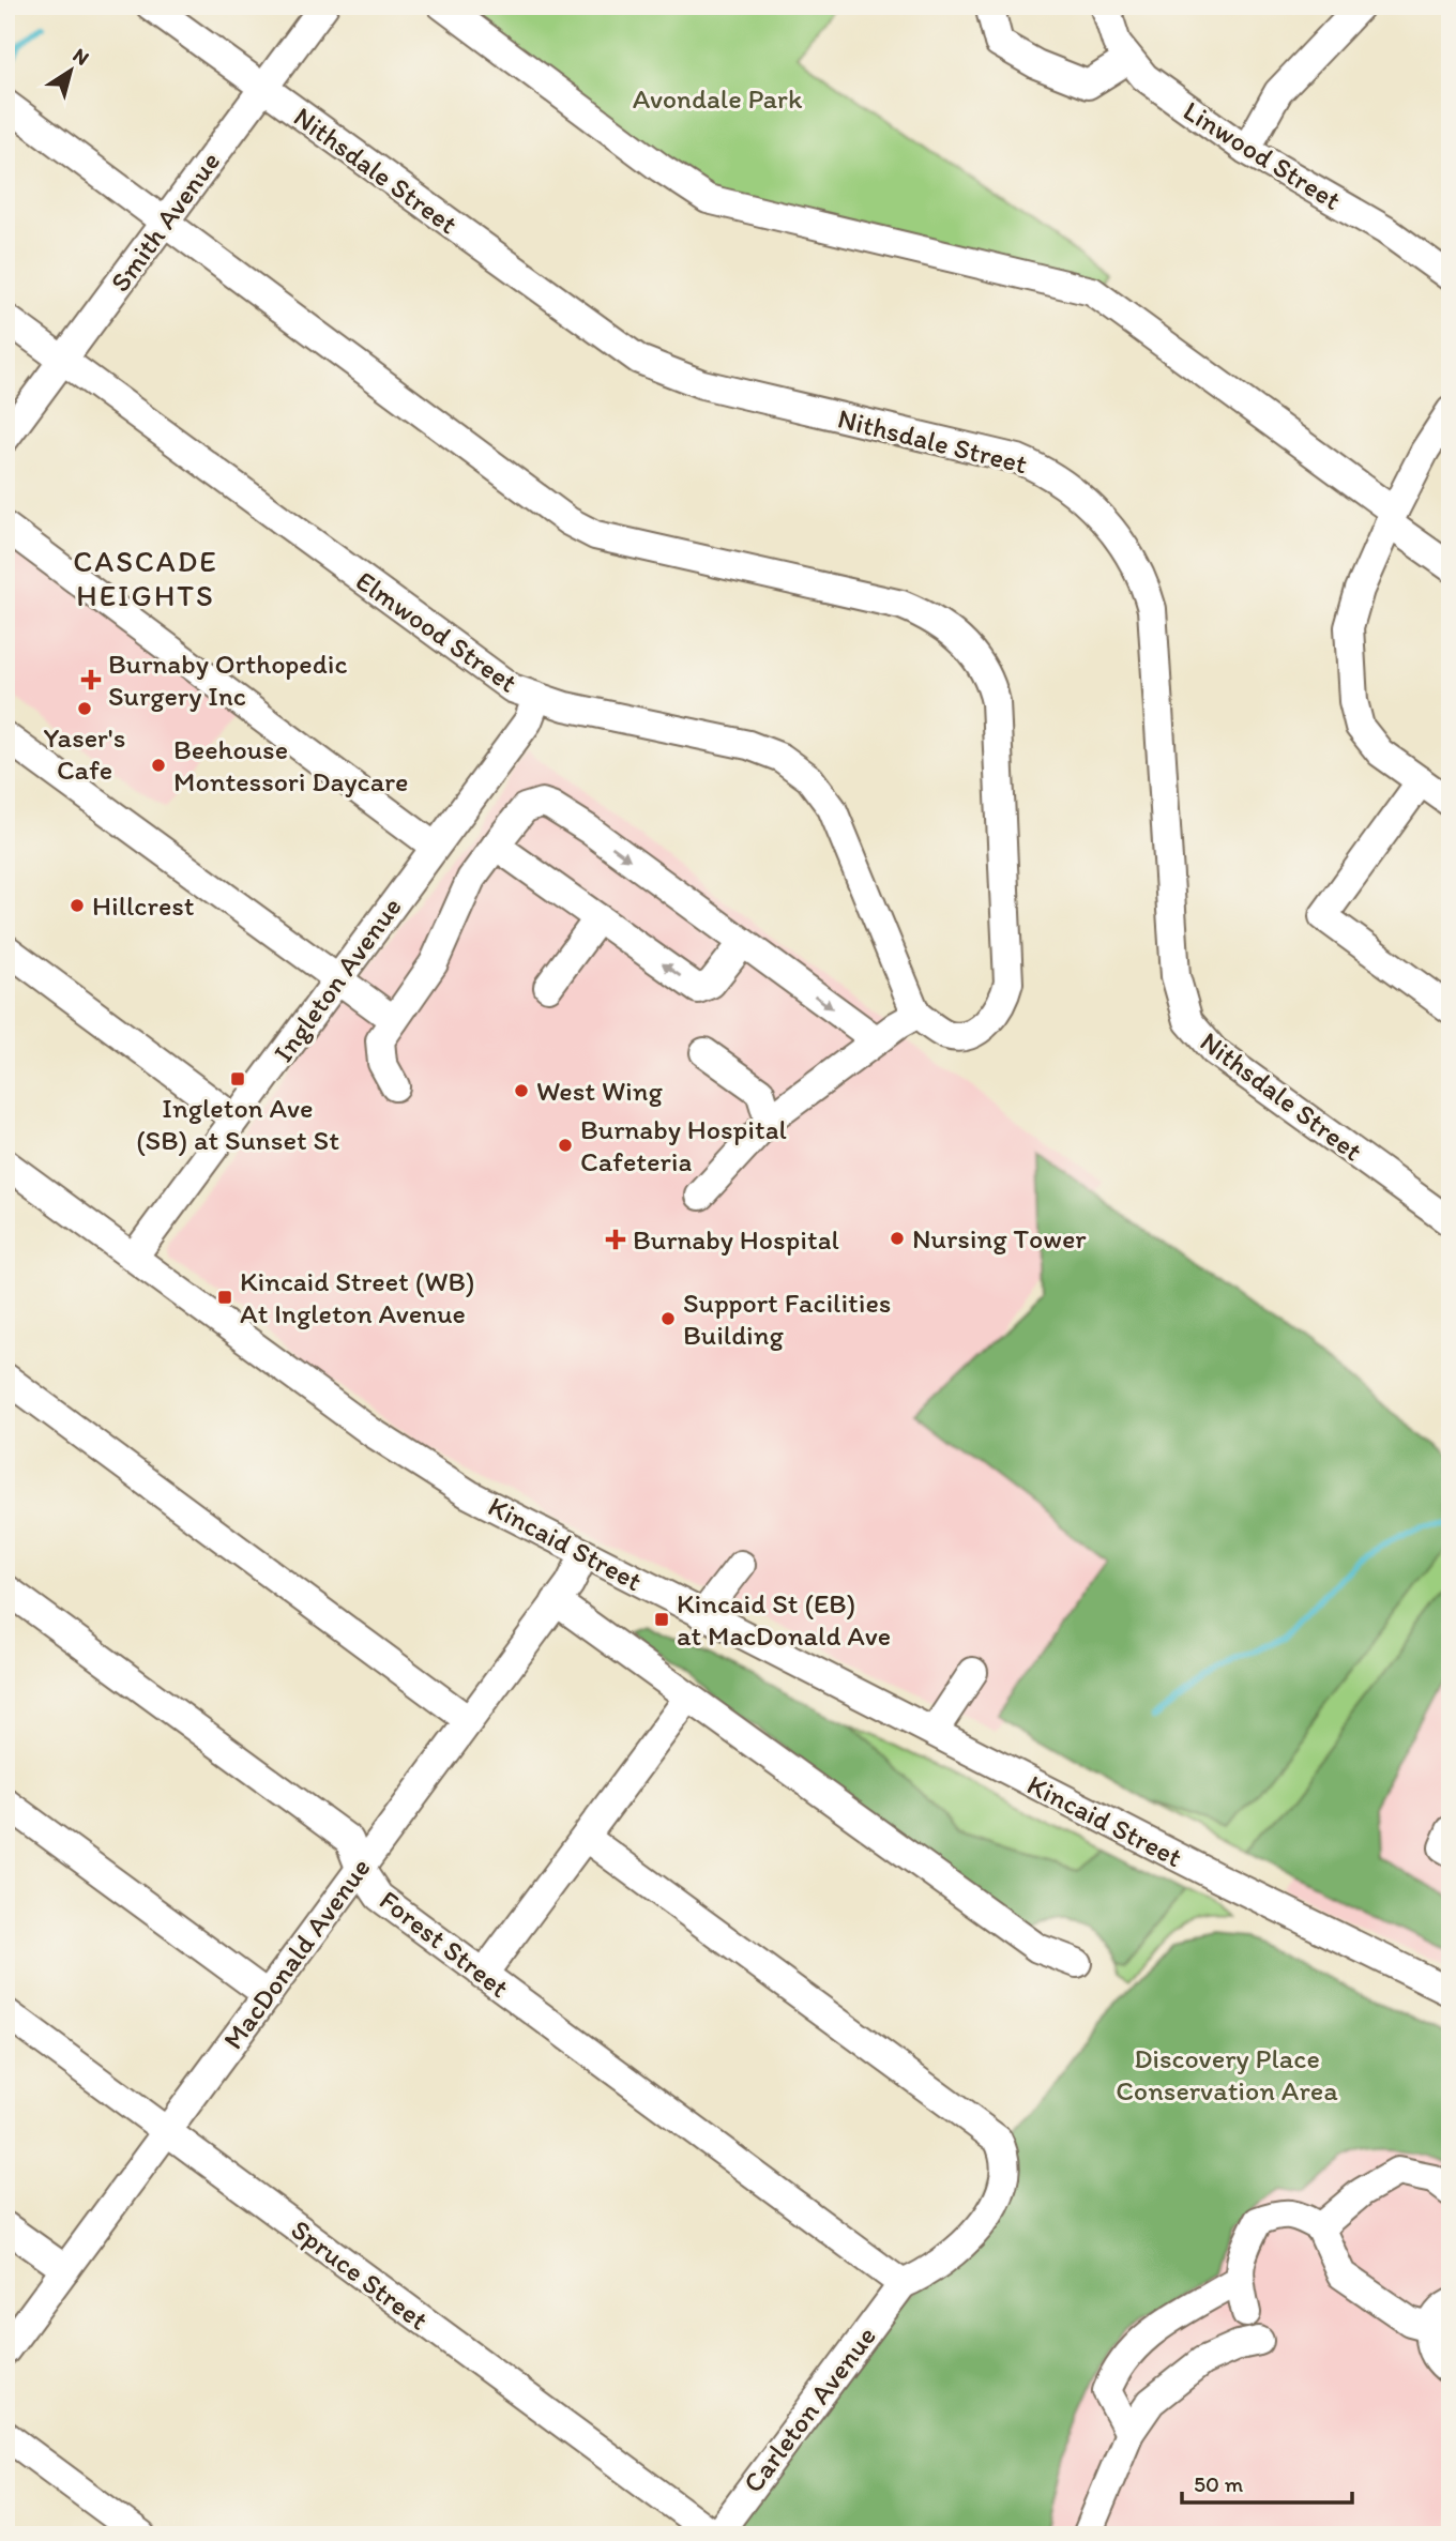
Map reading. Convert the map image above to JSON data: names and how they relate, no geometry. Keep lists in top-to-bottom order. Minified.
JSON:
{"streets":{"street":["Linwood Street","Nithsdale Street","Smith Avenue","Elmwood Street","Ingleton Avenue","Kincaid Street","Forest Street","MacDonald Avenue","Spruce Street","Carleton Avenue"]},"crossings":[["Nithsdale Street","Smith Avenue"],["Smith Avenue","Elmwood Street"],["Elmwood Street","Ingleton Avenue"],["Ingleton Avenue","Kincaid Street"],["Kincaid Street","MacDonald Avenue"],["Forest Street","MacDonald Avenue"],["Forest Street","Carleton Avenue"],["MacDonald Avenue","Spruce Street"],["Spruce Street","Carleton Avenue"]],"districts":["CASCADE HEIGHTS"],"parks":["Avondale Park","Discovery Place Conservation Area"],"places":{"health":["Burnaby Orthopedic Surgery Inc","Burnaby Hospital"],"other":["Yaser's Cafe","Beehouse Montessori Daycare","Hillcrest","West Wing","Burnaby Hospital Cafeteria","Nursing Tower","Support Facilities Building"],"transit":["Ingleton Ave (SB) at Sunset St","Kincaid Street (WB) At Ingleton Avenue","Kincaid St (EB) at MacDonald Ave"]},"scale_bar":"50 m","north":"top right"}
